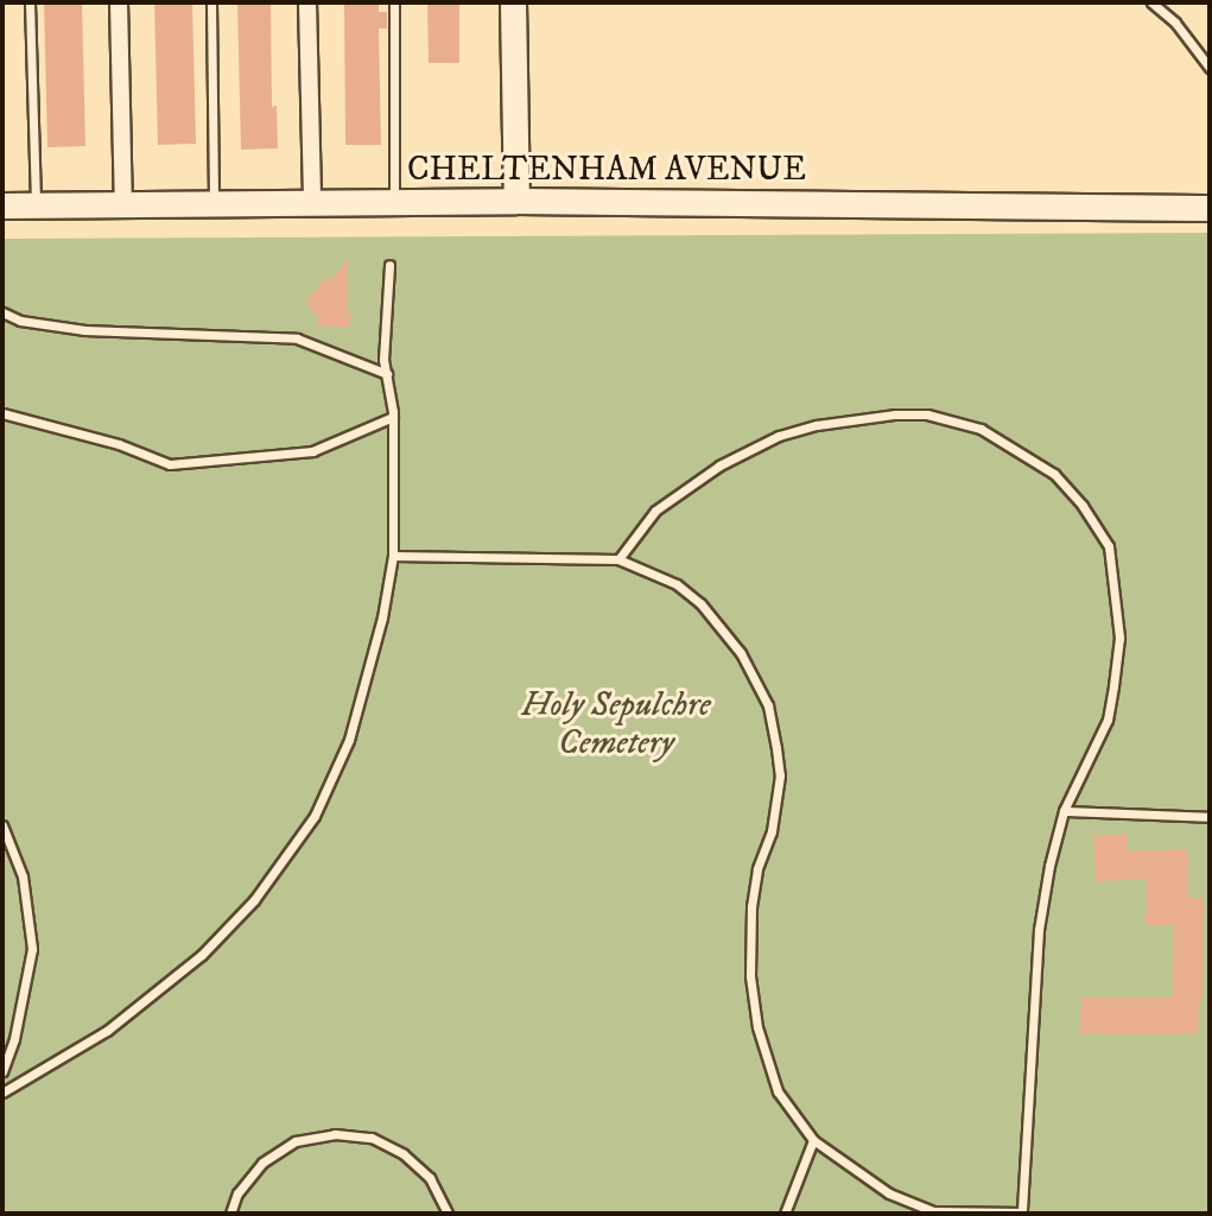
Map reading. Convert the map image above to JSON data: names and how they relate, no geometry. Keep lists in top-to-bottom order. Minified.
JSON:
{"streets":{"main road":["CHELTENHAM AVENUE"]},"parks":["Holy Sepulchre Cemetery"]}
